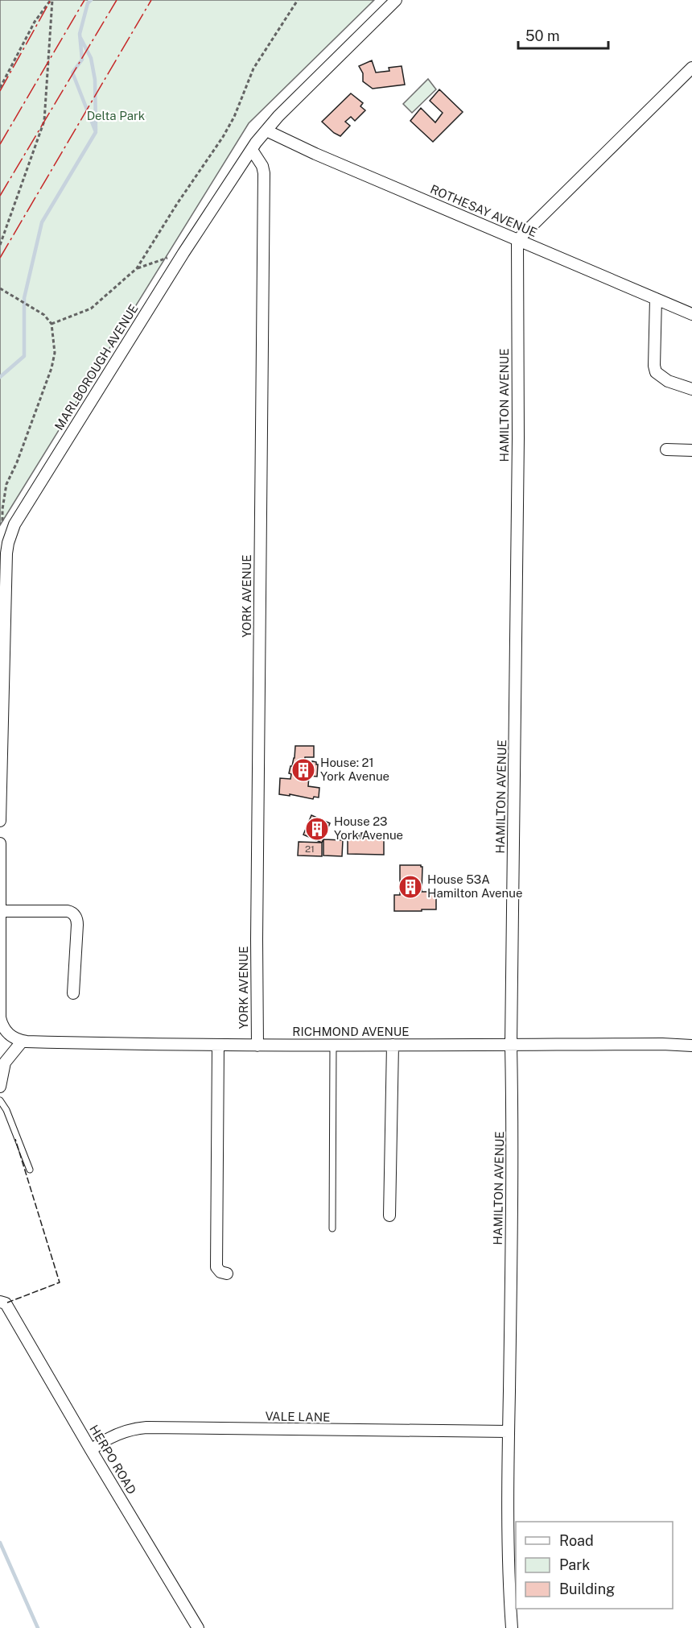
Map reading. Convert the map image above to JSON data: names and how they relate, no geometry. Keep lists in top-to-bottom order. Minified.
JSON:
{"streets":{"street":["ROTHESAY AVENUE","MARLBOROUGH AVENUE","HAMILTON AVENUE","YORK AVENUE","RICHMOND AVENUE","VALE LANE","HERPO ROAD"]},"crossings":[["ROTHESAY AVENUE","MARLBOROUGH AVENUE"],["ROTHESAY AVENUE","HAMILTON AVENUE"],["MARLBOROUGH AVENUE","YORK AVENUE"],["HAMILTON AVENUE","RICHMOND AVENUE"],["HAMILTON AVENUE","VALE LANE"],["YORK AVENUE","RICHMOND AVENUE"],["VALE LANE","HERPO ROAD"]],"parks":["Delta Park"],"places":{"building":["House: 21 York Avenue","House 23 York Avenue","House 53A Hamilton Avenue"]},"house_numbers":["21"],"legend":["Road","Park","Building"],"scale_bar":"50 m"}
